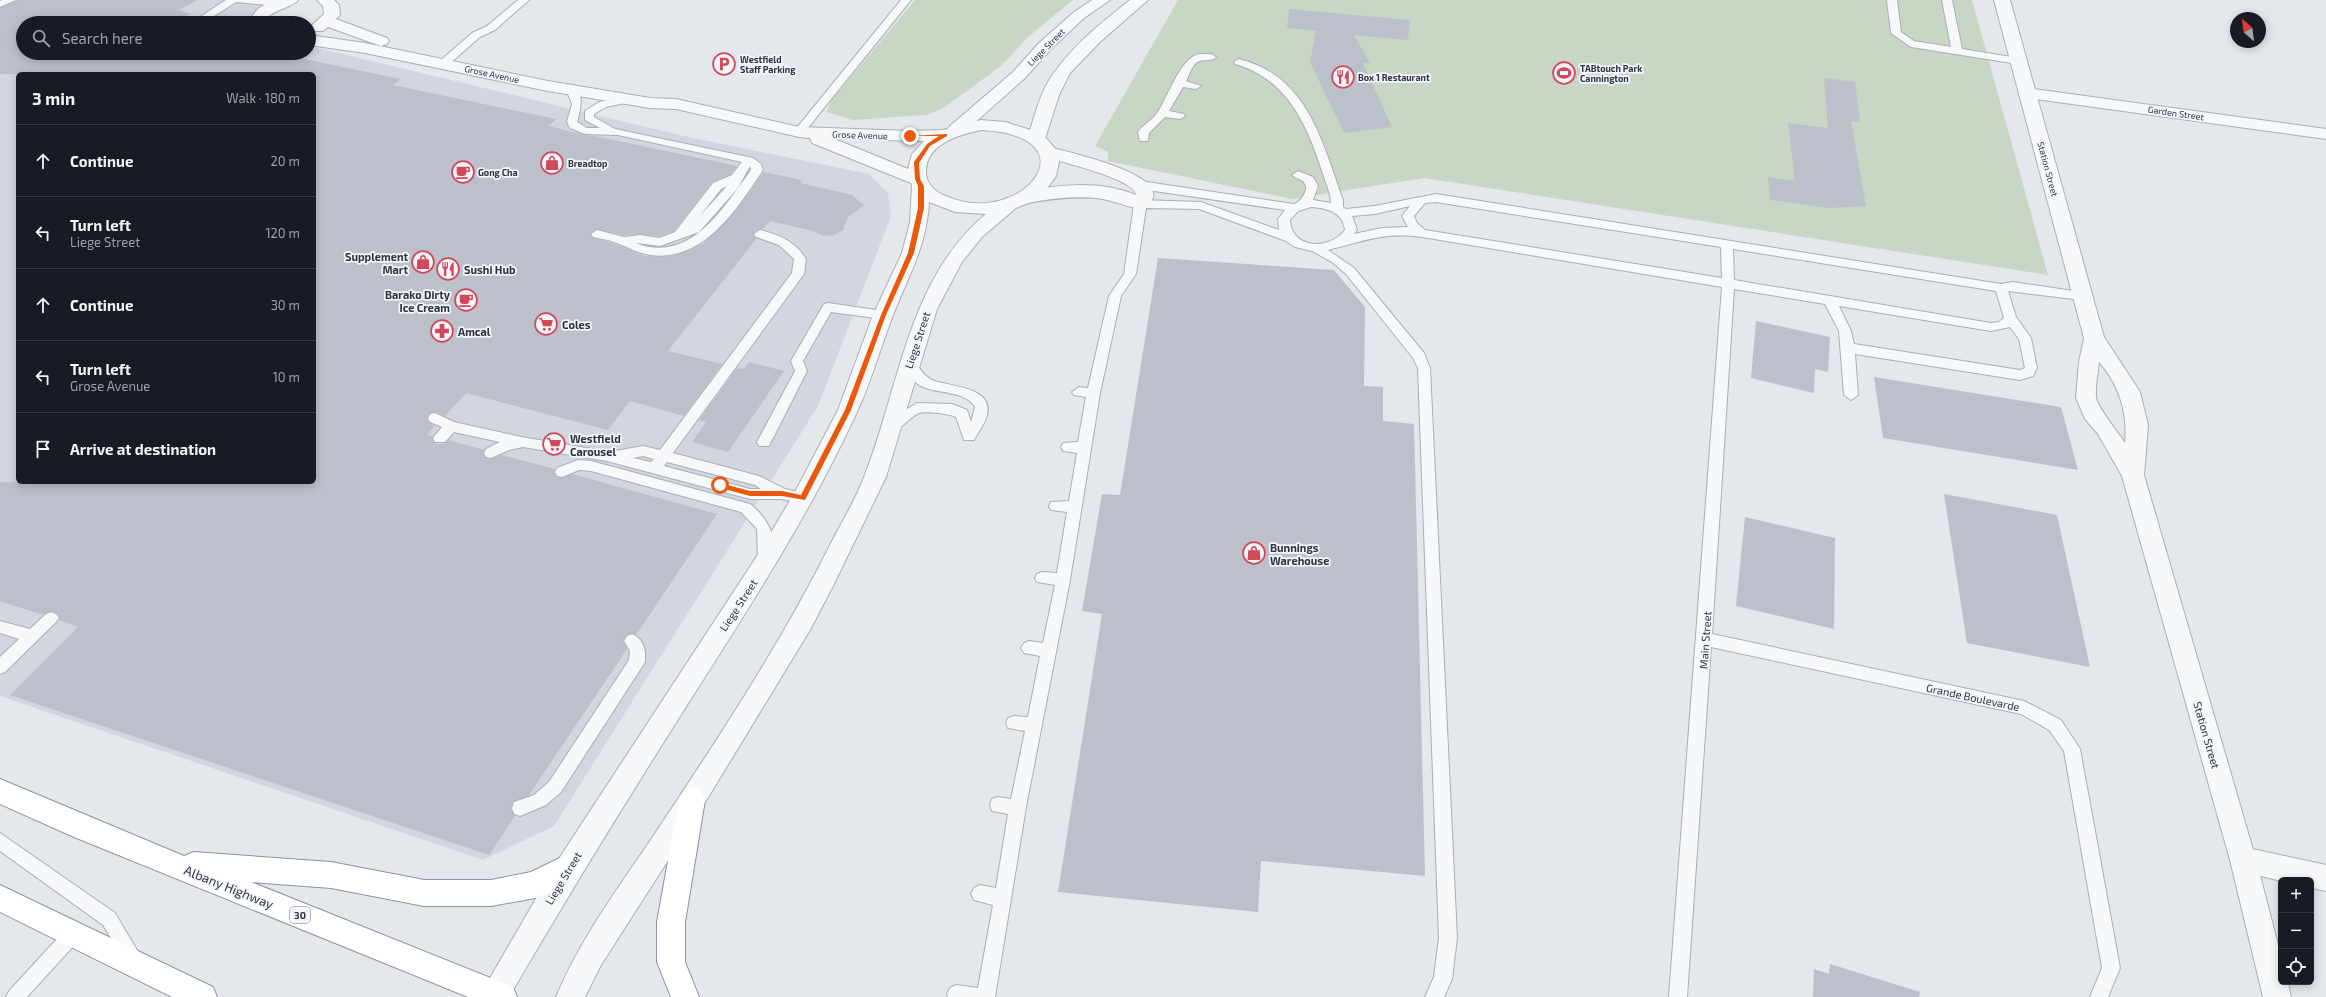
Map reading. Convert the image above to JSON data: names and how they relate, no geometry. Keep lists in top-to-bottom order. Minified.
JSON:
{"streets":{"highway":["Albany Highway","30"],"street":["Liege Street","Grose Avenue","Garden Street","Station Street"],"lane":["Main Street","Grande Boulevarde"]},"crossings":[["Liege Street","Grose Avenue"],["Liege Street","Albany Highway"],["Garden Street","Station Street"],["Main Street","Grande Boulevarde"]],"places":{"parking":["Westfield Staff Parking"],"sports":["TABtouch Park Cannington"],"restaurant":["Box 1 Restaurant","Sushi Hub"],"shop":["Breadtop","Supplement Mart","Bunnings Warehouse"],"cafe":["Gong Cha","Barako Dirty Ice Cream"],"supermarket":["Coles","Westfield Carousel"],"pharmacy":["Amcal"]},"north":"top left","page":{"search":"Search here","heading":["3 min","Walk · 180 m"],"list":[["Continue","20 m"],["Turn left","Liege Street","120 m"],["Continue","30 m"],["Turn left","Grose Avenue","10 m"],"Arrive at destination"],"map_buttons":["+","−"]}}
